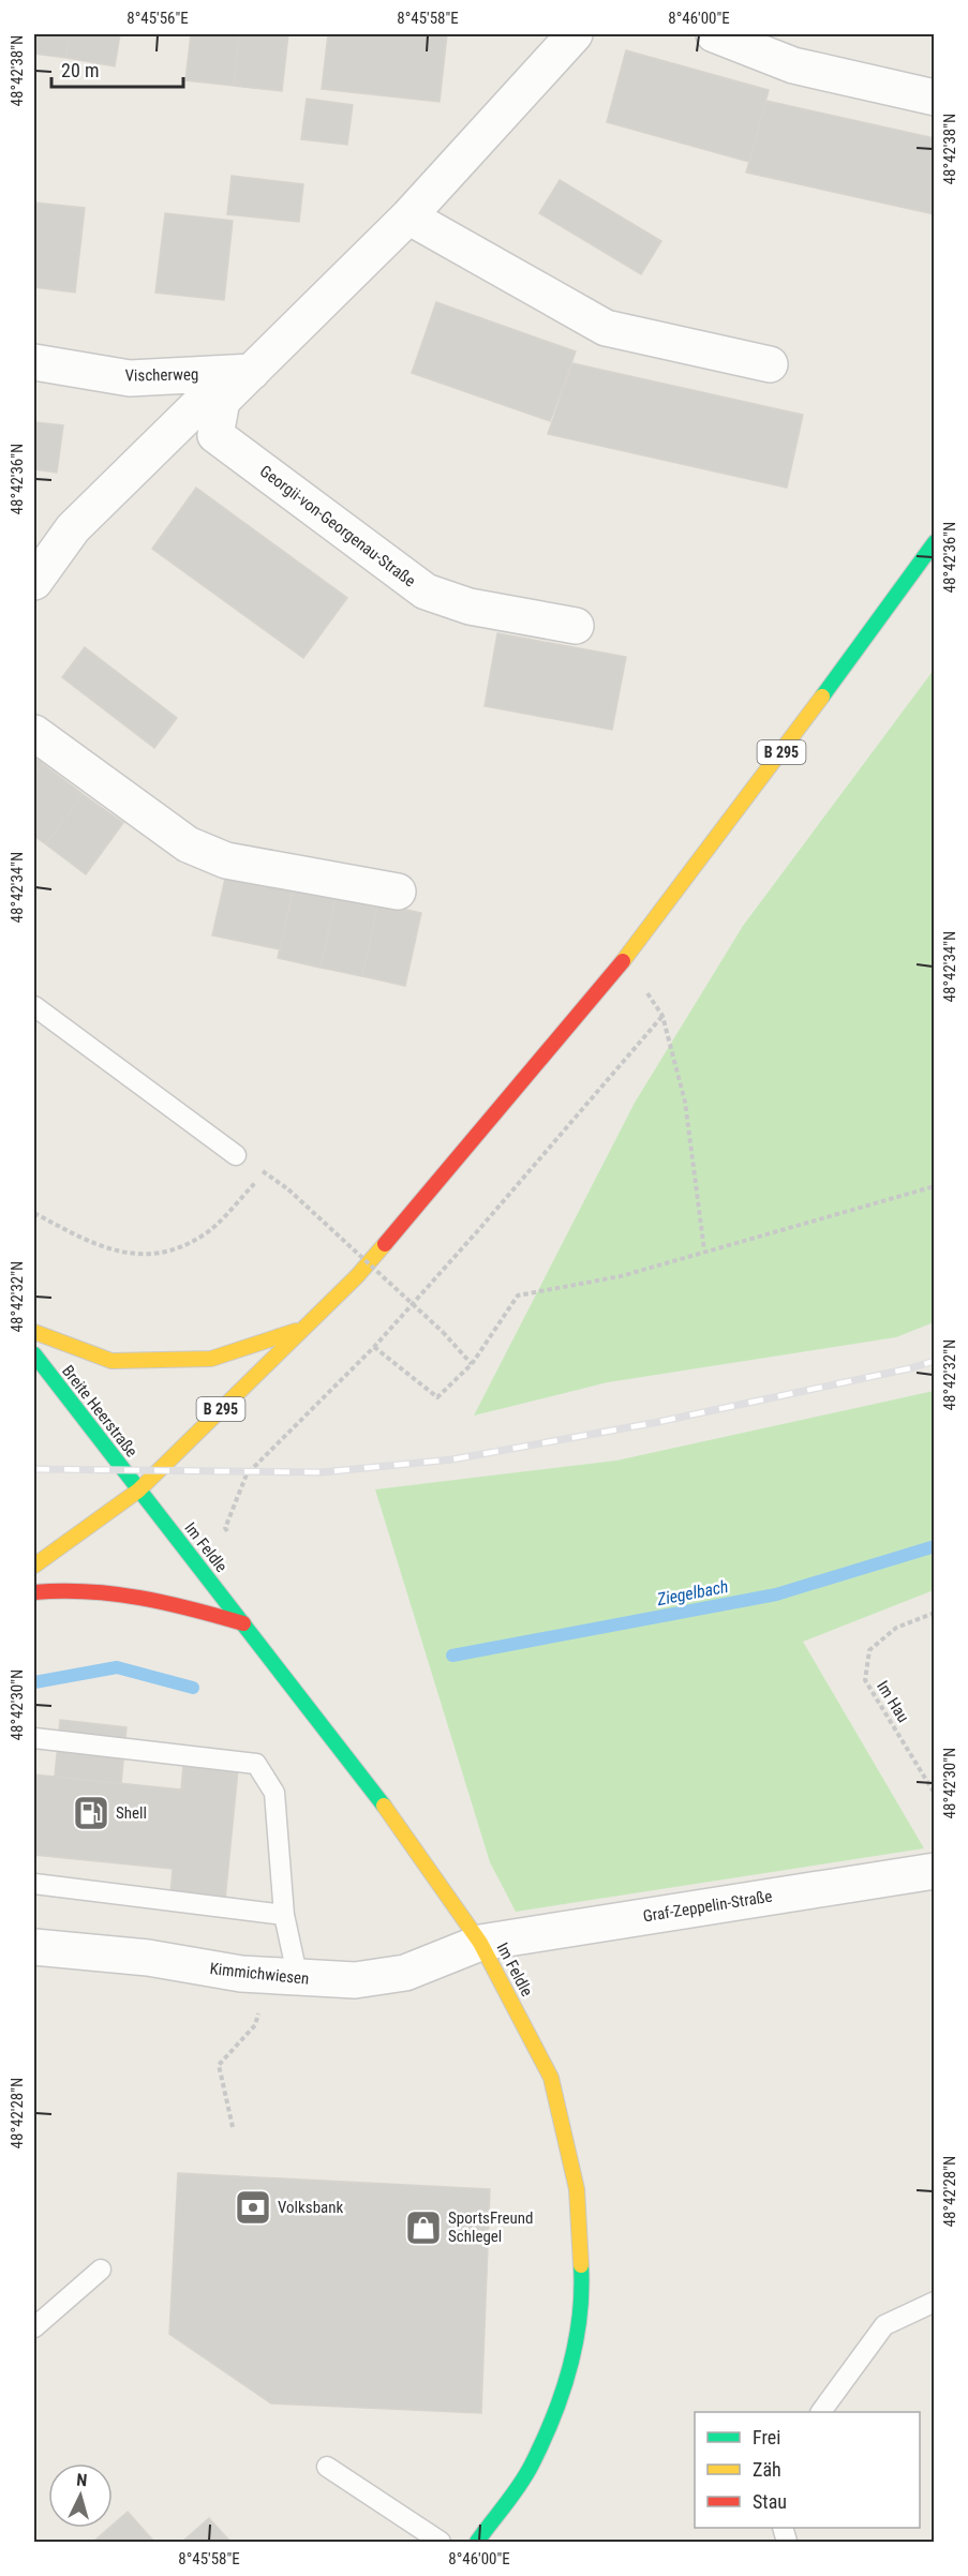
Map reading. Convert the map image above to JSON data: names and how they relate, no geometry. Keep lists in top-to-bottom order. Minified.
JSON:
{"streets":{"main road":["B 295","Breite Heerstraße","Im Feldle"],"street":["Vischerweg","Georgii-von-Georgenau-Straße","Graf-Zeppelin-Straße","Kimmichwiesen"],"path":["Im Hau"]},"crossings":[["B 295","Breite Heerstraße"],["B 295","Im Feldle"],["Breite Heerstraße","Im Feldle"],["Im Feldle","Graf-Zeppelin-Straße"],["Im Feldle","Kimmichwiesen"],["Graf-Zeppelin-Straße","Kimmichwiesen"]],"water":["Ziegelbach"],"places":{"fuel station":["Shell"],"bank":["Volksbank"],"shop":["SportsFreund Schlegel"]},"legend":["Frei","Zäh","Stau"],"scale_bar":"20 m","north":"top","coordinates":["8°45'56\"E","8°45'58\"E","8°46'00\"E","48°42'38\"N","48°42'36\"N","48°42'34\"N","48°42'32\"N","48°42'30\"N","48°42'28\"N"]}
